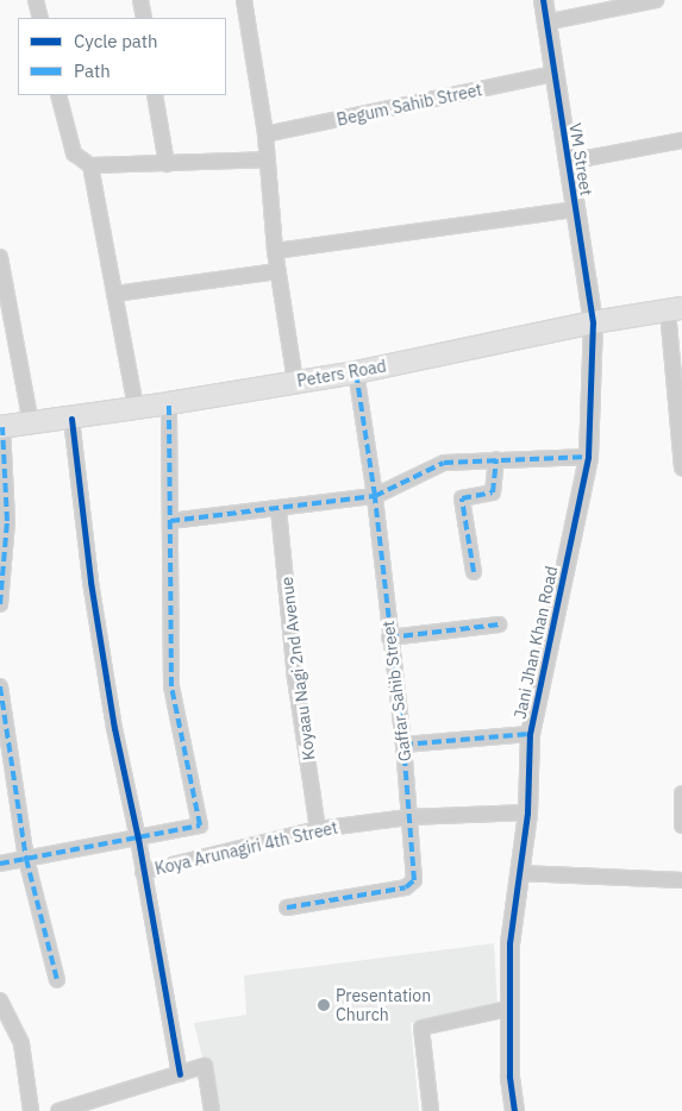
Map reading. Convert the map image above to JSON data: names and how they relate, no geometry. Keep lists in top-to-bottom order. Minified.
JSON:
{"streets":{"main road":["Peters Road"],"street":["Begum Sahib Street","VM Street","Jani Jhan Khan Road","Koyaau Nagi 2nd Avenue","Gaffar Sahib Street","Koya Arunagiri 4th Street"]},"crossings":[["Begum Sahib Street","VM Street"],["VM Street","Peters Road"],["VM Street","Jani Jhan Khan Road"],["Peters Road","Jani Jhan Khan Road"],["Peters Road","Gaffar Sahib Street"],["Jani Jhan Khan Road","Koya Arunagiri 4th Street"],["Koyaau Nagi 2nd Avenue","Koya Arunagiri 4th Street"],["Gaffar Sahib Street","Koya Arunagiri 4th Street"]],"places":["Presentation Church"],"legend":["Cycle path","Path"]}
